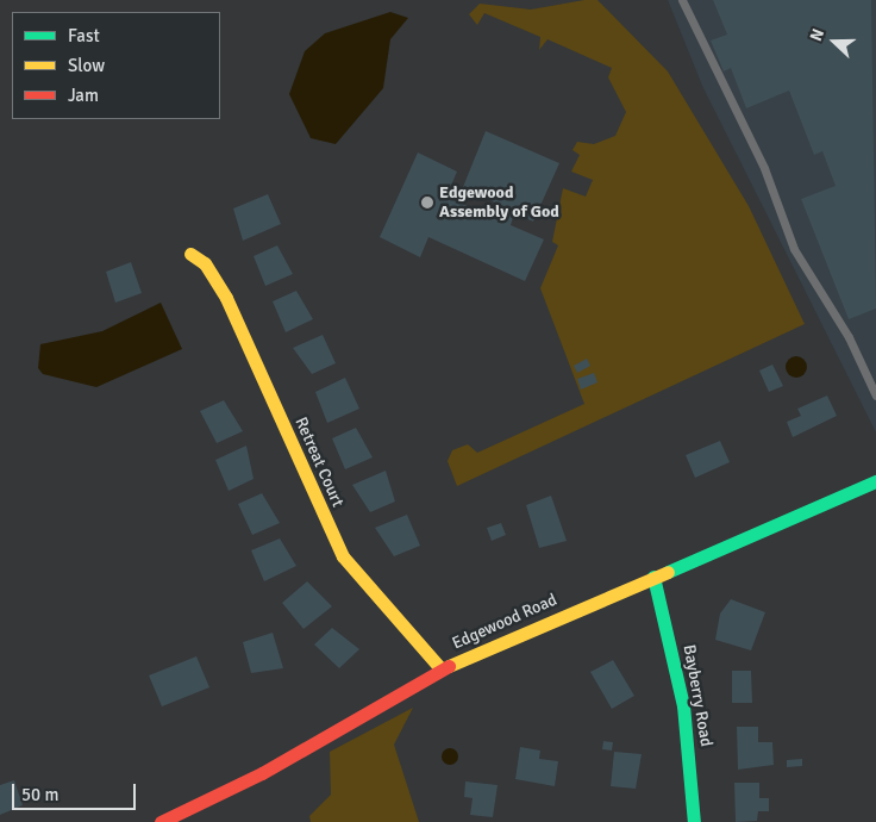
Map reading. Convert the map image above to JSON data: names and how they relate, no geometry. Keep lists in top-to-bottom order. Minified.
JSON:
{"streets":{"main road":["Retreat Court","Edgewood Road","Bayberry Road"]},"crossings":[["Retreat Court","Edgewood Road"],["Edgewood Road","Bayberry Road"]],"places":["Edgewood Assembly of God"],"legend":["Fast","Slow","Jam"],"scale_bar":"50 m","north":"left"}
